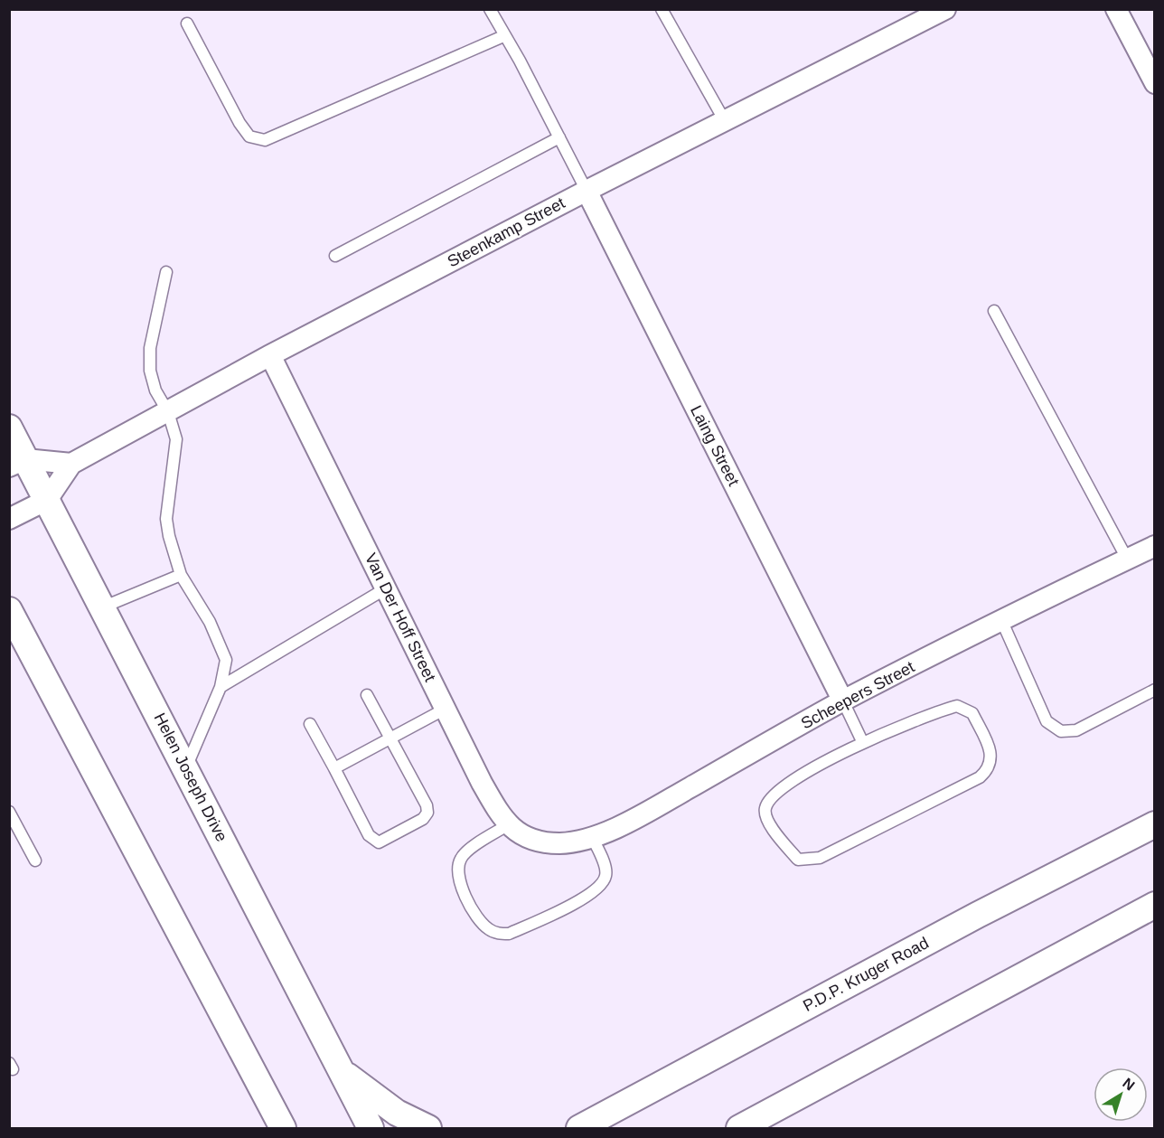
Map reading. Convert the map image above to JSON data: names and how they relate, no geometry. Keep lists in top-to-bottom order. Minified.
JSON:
{"streets":{"street":["Steenkamp Street","Laing Street","Van Der Hoff Street","Scheepers Street","Helen Joseph Drive","P.D.P. Kruger Road"]},"crossings":[["Steenkamp Street","Laing Street"],["Steenkamp Street","Van Der Hoff Street"],["Steenkamp Street","Helen Joseph Drive"],["Laing Street","Scheepers Street"],["Van Der Hoff Street","Scheepers Street"]],"north":"top right"}
